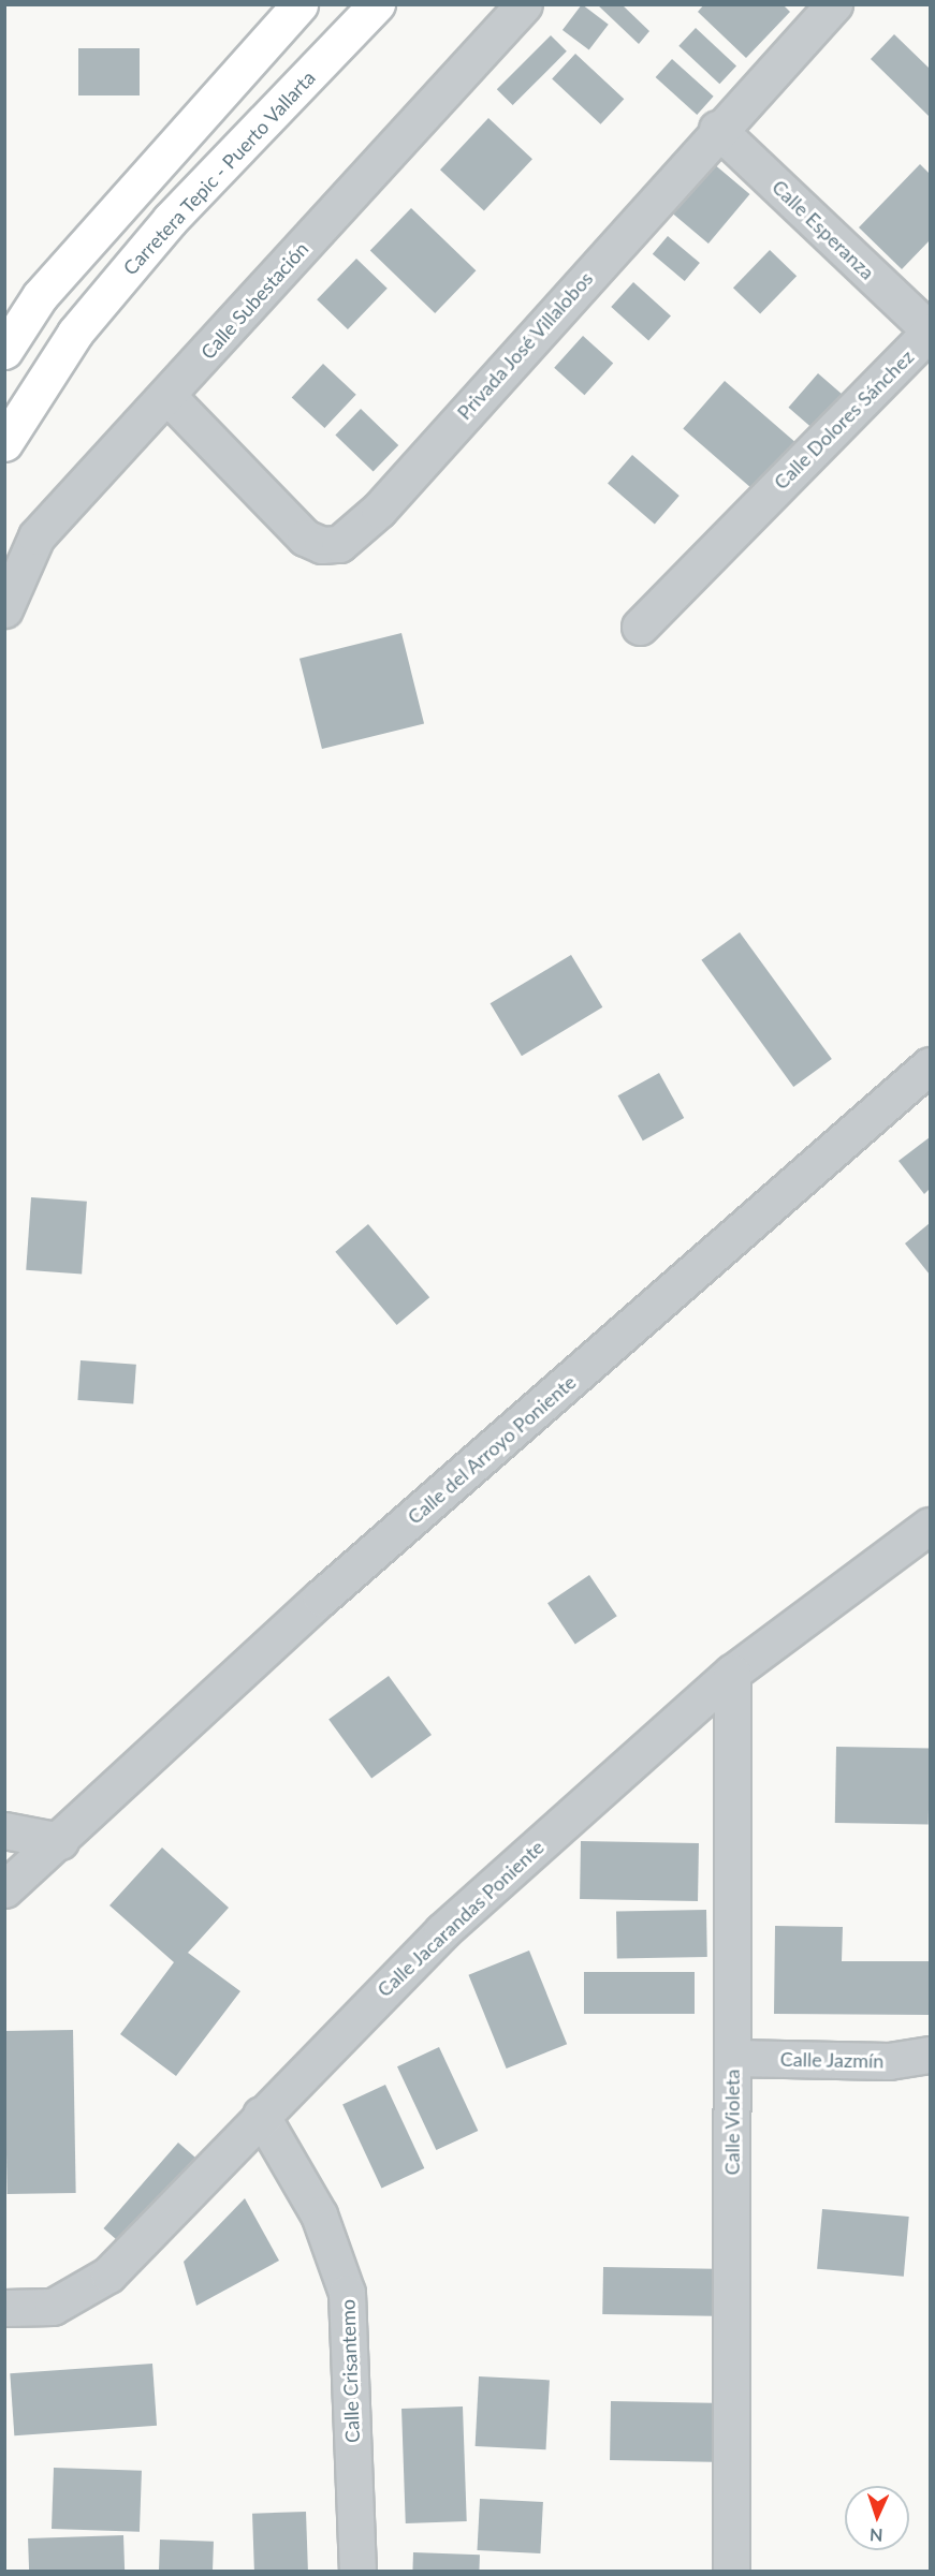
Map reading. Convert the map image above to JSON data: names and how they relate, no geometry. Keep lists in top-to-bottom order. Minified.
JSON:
{"streets":{"highway":["Carretera Tepic - Puerto Vallarta"],"street":["Calle Esperanza","Calle Subestación","Privada José Villalobos","Calle Dolores Sánchez","Calle del Arroyo Poniente","Calle Jacarandas Poniente","Calle Jazmín","Calle Violeta","Calle Crisantemo"]},"crossings":[["Calle Esperanza","Privada José Villalobos"],["Calle Esperanza","Calle Dolores Sánchez"],["Calle Subestación","Privada José Villalobos"],["Calle Jacarandas Poniente","Calle Violeta"],["Calle Jacarandas Poniente","Calle Crisantemo"],["Calle Jazmín","Calle Violeta"]],"north":"bottom"}
